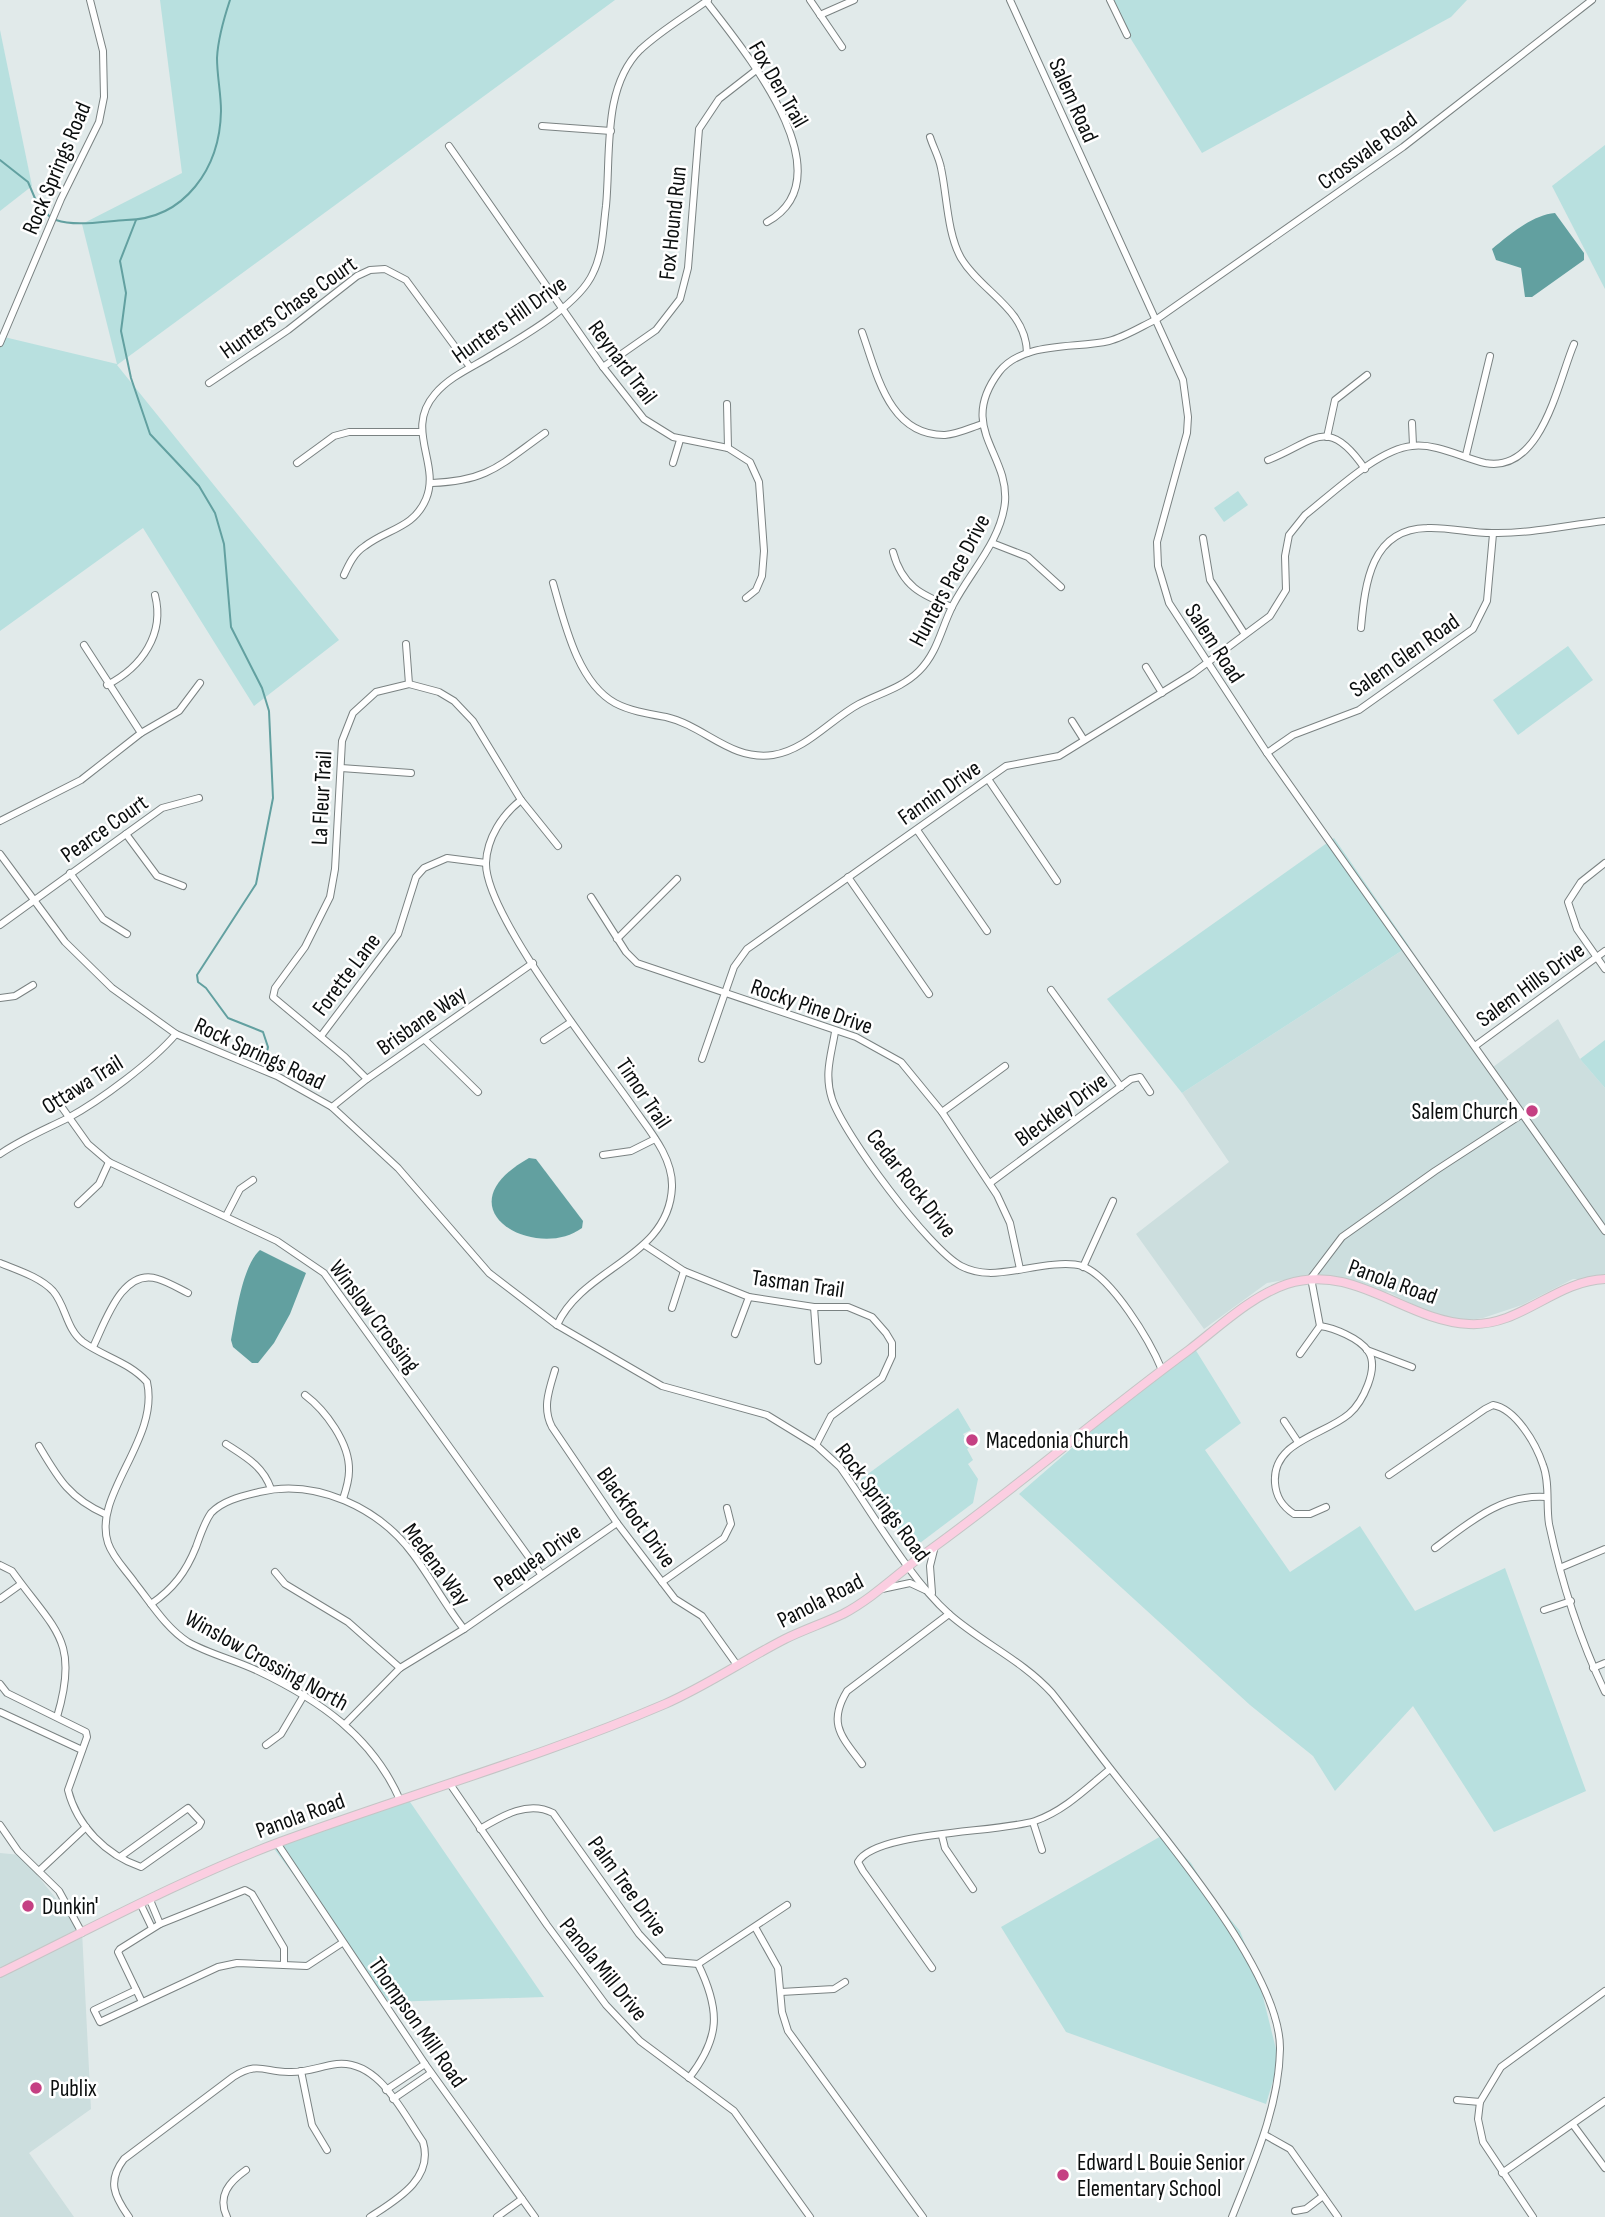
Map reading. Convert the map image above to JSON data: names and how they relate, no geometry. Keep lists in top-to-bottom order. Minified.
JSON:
{"streets":{"main road":["Panola Road"],"street":["Fox Den Trail","Salem Road","Crossvale Road","Rock Springs Road","Fox Hound Run","Hunters Chase Court","Hunters Hill Drive","Reynard Trail","Hunters Pace Drive","Salem Glen Road","Fannin Drive","La Fleur Trail","Pearce Court","Forette Lane","Salem Hills Drive","Rocky Pine Drive","Brisbane Way","Ottawa Trail","Timor Trail","Bleckley Drive","Cedar Rock Drive","Tasman Trail","Winslow Crossing","Blackfoot Drive","Pequea Drive","Medena Way","Winslow Crossing North","Palm Tree Drive","Panola Mill Drive","Thompson Mill Road"]},"crossings":[["Fox Den Trail","Fox Hound Run"],["Fox Den Trail","Hunters Hill Drive"],["Salem Road","Crossvale Road"],["Salem Road","Hunters Pace Drive"],["Salem Road","Salem Glen Road"],["Salem Road","Fannin Drive"],["Salem Road","Salem Hills Drive"],["Crossvale Road","Hunters Pace Drive"],["Rock Springs Road","Pearce Court"],["Rock Springs Road","Brisbane Way"],["Rock Springs Road","Ottawa Trail"],["Rock Springs Road","Panola Road"],["Rock Springs Road","Tasman Trail"],["Fox Hound Run","Reynard Trail"],["Hunters Chase Court","Hunters Hill Drive"],["Hunters Hill Drive","Reynard Trail"],["Fannin Drive","Rocky Pine Drive"],["La Fleur Trail","Forette Lane"],["La Fleur Trail","Brisbane Way"],["Forette Lane","Timor Trail"],["Rocky Pine Drive","Bleckley Drive"],["Rocky Pine Drive","Cedar Rock Drive"],["Brisbane Way","Timor Trail"],["Ottawa Trail","Winslow Crossing"],["Timor Trail","Tasman Trail"],["Panola Road","Blackfoot Drive"],["Panola Road","Winslow Crossing North"],["Panola Road","Panola Mill Drive"],["Panola Road","Thompson Mill Road"],["Winslow Crossing","Pequea Drive"],["Blackfoot Drive","Pequea Drive"],["Pequea Drive","Medena Way"],["Pequea Drive","Winslow Crossing North"],["Medena Way","Winslow Crossing North"],["Palm Tree Drive","Panola Mill Drive"]],"places":["Salem Church","Macedonia Church","Dunkin'","Publix","Edward L Bouie Senior Elementary School"]}
